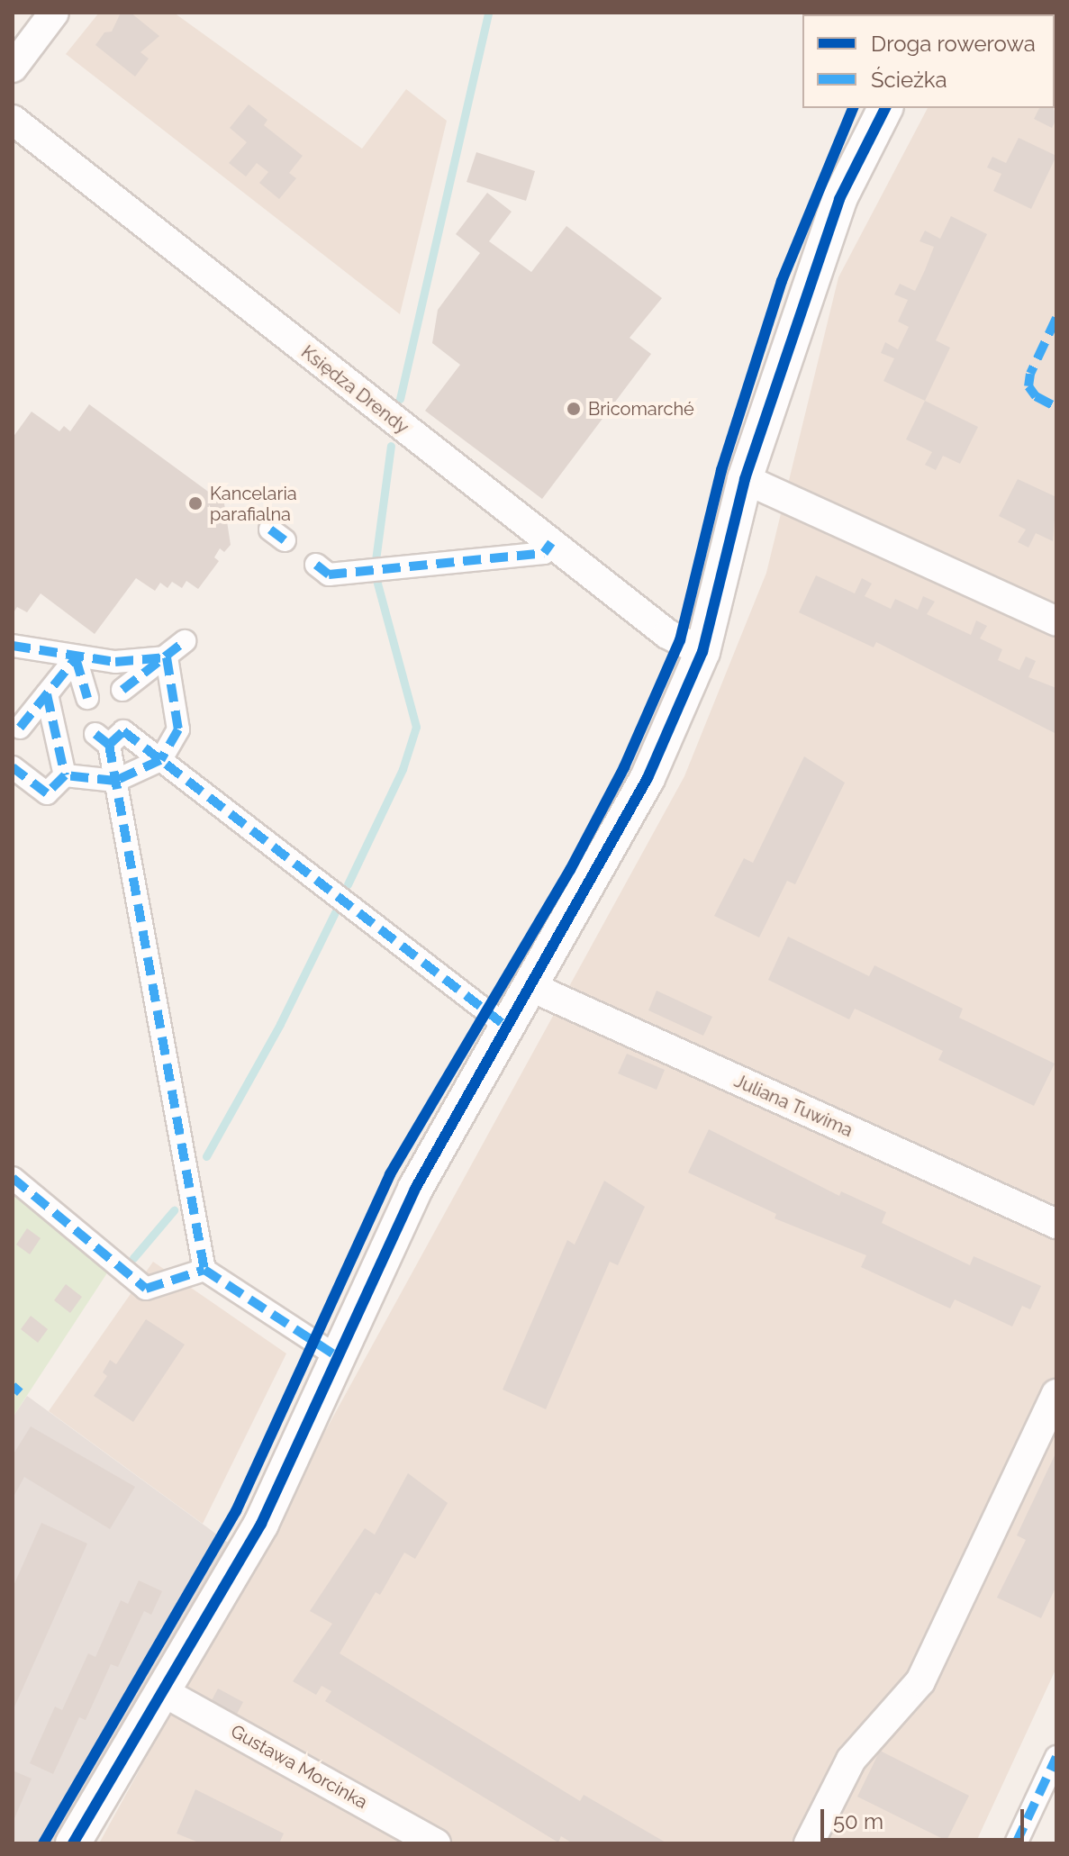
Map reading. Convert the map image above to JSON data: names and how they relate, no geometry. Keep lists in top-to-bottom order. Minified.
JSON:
{"streets":{"street":["Księdza Drendy","Juliana Tuwima","Gustawa Morcinka"]},"places":["Bricomarché","Kancelaria parafialna"],"legend":["Droga rowerowa","Ścieżka"],"scale_bar":"50 m"}
